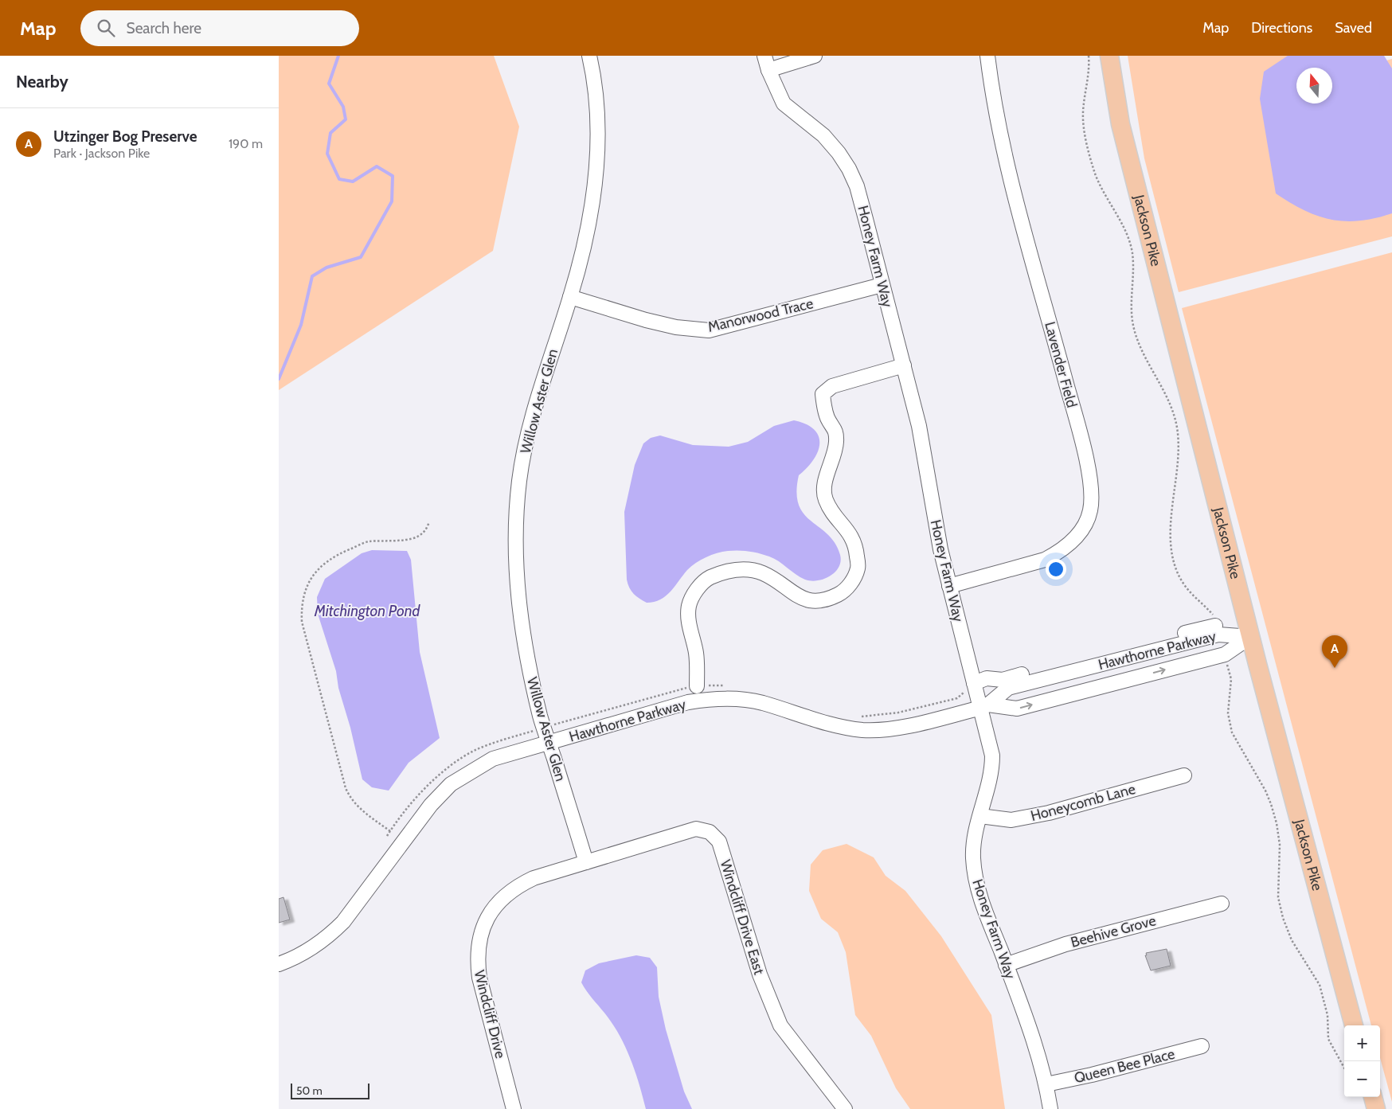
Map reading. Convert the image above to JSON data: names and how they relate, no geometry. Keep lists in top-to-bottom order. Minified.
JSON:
{"streets":{"main road":["Jackson Pike"],"street":["Honey Farm Way","Manorwood Trace","Lavender Field","Willow Aster Glen","Hawthorne Parkway","Honeycomb Lane","Windcliff Drive East","Beehive Grove","Windcliff Drive","Queen Bee Place"]},"crossings":[["Jackson Pike","Hawthorne Parkway"],["Honey Farm Way","Manorwood Trace"],["Honey Farm Way","Lavender Field"],["Honey Farm Way","Hawthorne Parkway"],["Honey Farm Way","Honeycomb Lane"],["Honey Farm Way","Beehive Grove"],["Honey Farm Way","Queen Bee Place"],["Manorwood Trace","Willow Aster Glen"],["Willow Aster Glen","Hawthorne Parkway"],["Willow Aster Glen","Windcliff Drive East"],["Willow Aster Glen","Windcliff Drive"],["Windcliff Drive East","Windcliff Drive"]],"water":["Mitchington Pond"],"scale_bar":"50 m","north":"top","page":{"header":"Map","search":"Search here","nav":["Map","Directions","Saved"],"heading":"Nearby","list":[{"mark":"A","name":"Utzinger Bog Preserve","note":"Park · Jackson Pike","value":"190 m"}],"pins":"A","map_buttons":["+","−"],"scale":"50 m"}}
